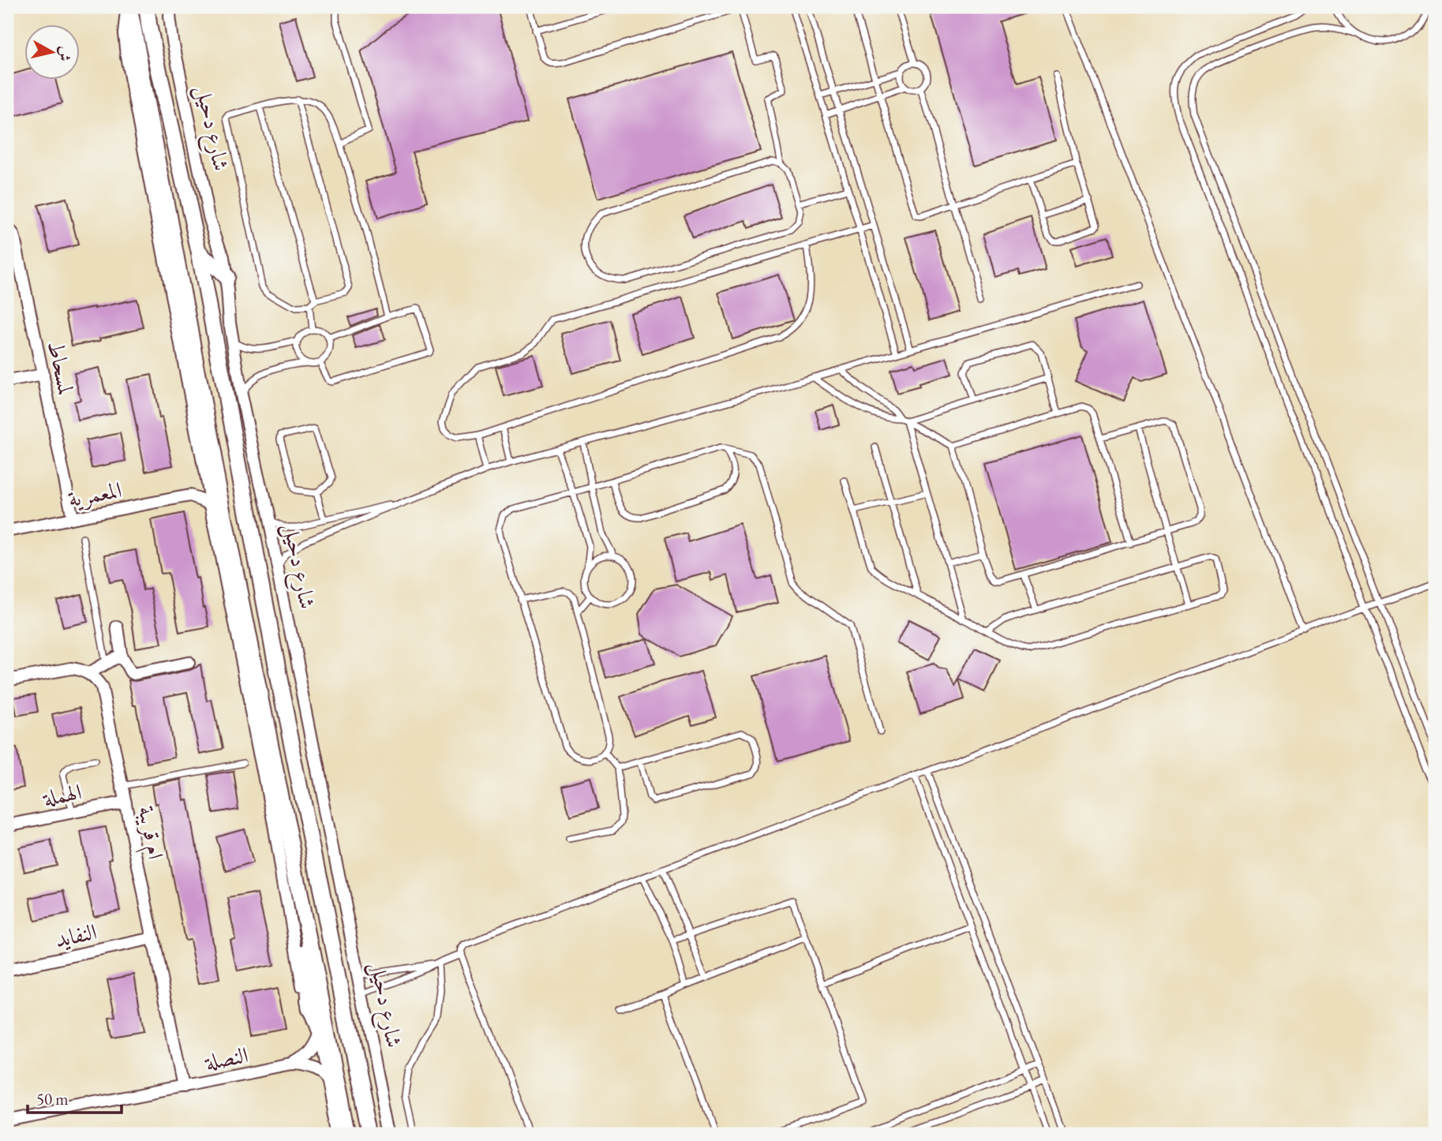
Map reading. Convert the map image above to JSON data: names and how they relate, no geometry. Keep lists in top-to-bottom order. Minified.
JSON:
{"streets":{"main road":["شارع دحيل"],"street":["لمسحاط","المعمرية","الهملة","ام قريبة","النفايد","النصلة"]},"crossings":[["لمسحاط","المعمرية"],["الهملة","ام قريبة"],["ام قريبة","النفايد"],["ام قريبة","النصلة"]],"scale_bar":"50 m","north":"right"}
